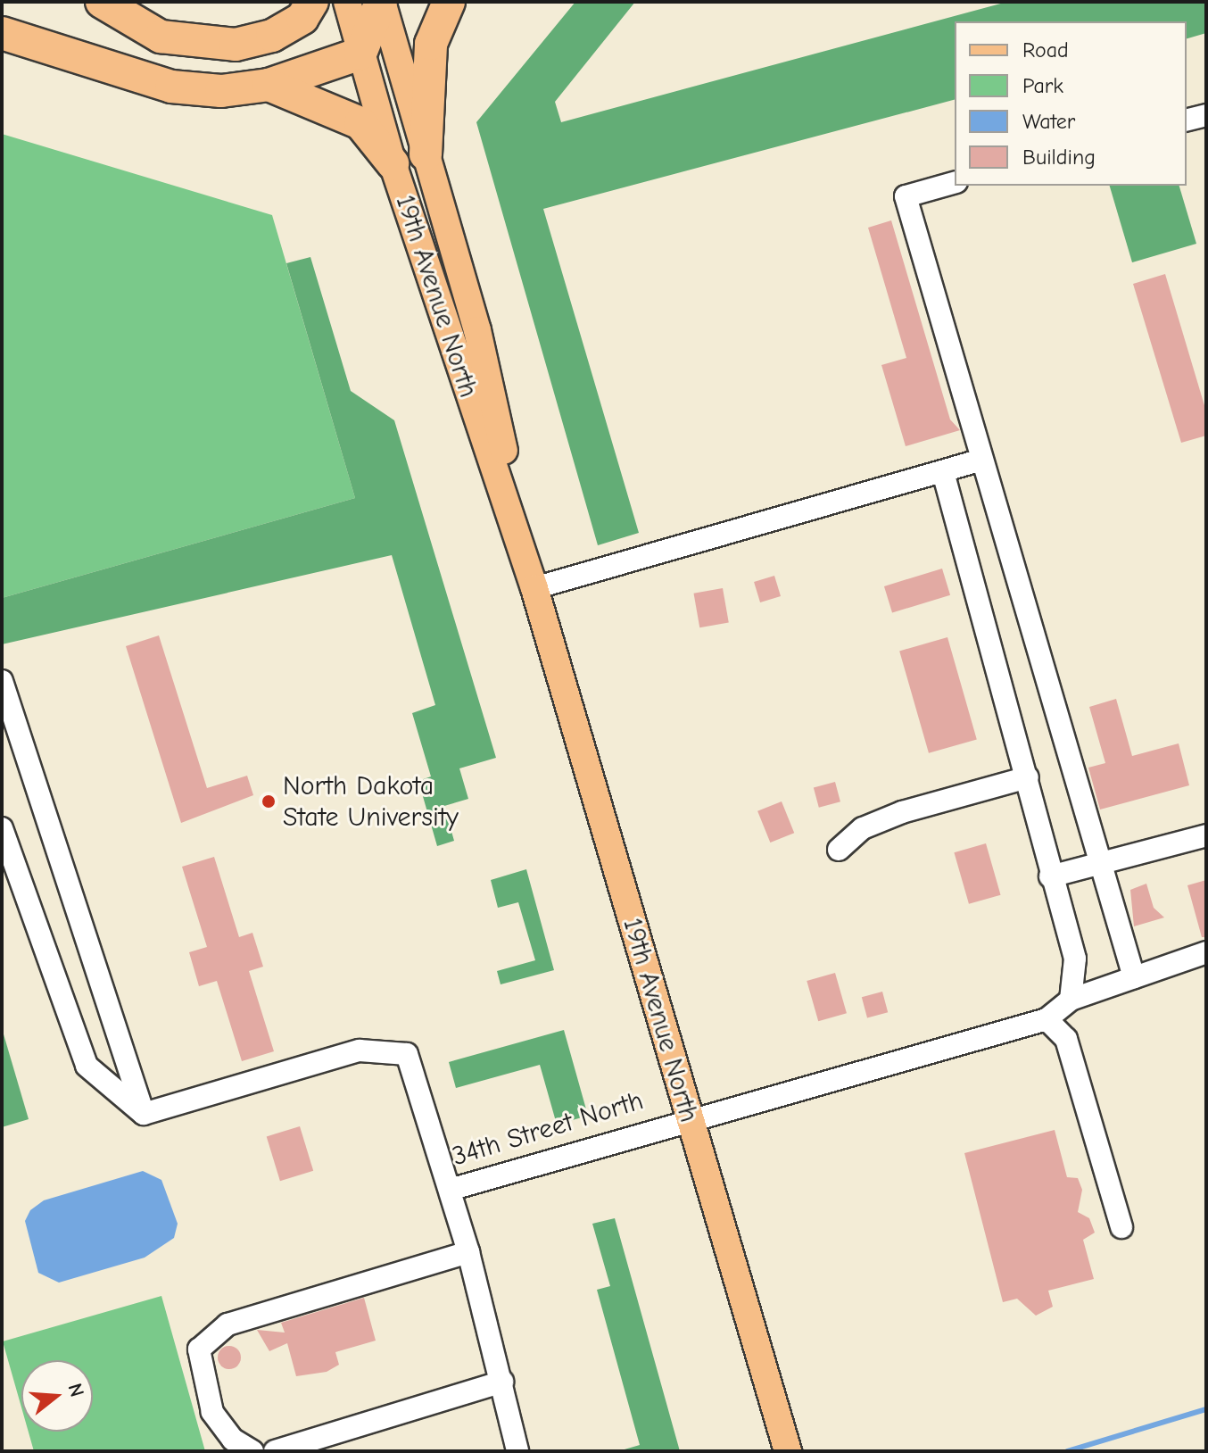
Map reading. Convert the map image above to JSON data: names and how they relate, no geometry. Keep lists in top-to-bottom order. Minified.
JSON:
{"streets":{"main road":["19th Avenue North"],"street":["34th Street North"]},"crossings":[["19th Avenue North","34th Street North"]],"places":["North Dakota State University"],"legend":["Road","Park","Water","Building"],"north":"right"}
